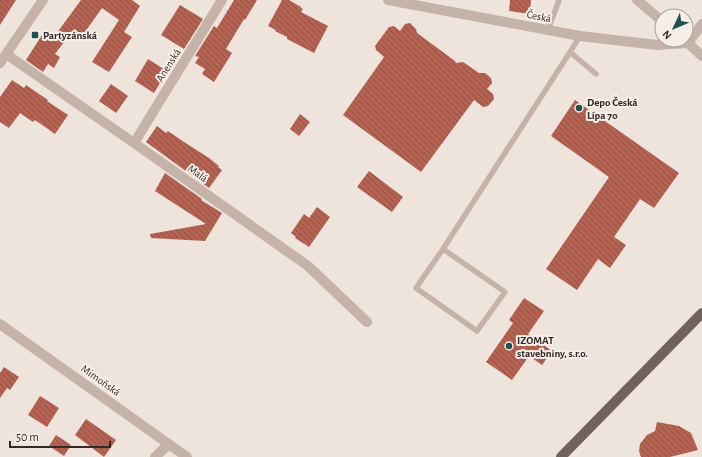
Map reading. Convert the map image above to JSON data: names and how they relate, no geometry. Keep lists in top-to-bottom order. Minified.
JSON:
{"streets":{"street":["Česká","Anenská","Malá","Mimoňská"]},"crossings":[["Anenská","Malá"]],"places":{"transit":["Partyzánská"],"other":["Depo Česká Lípa 70","IZOMAT stavebniny, s.r.o."]},"scale_bar":"50 m","north":"bottom left"}
